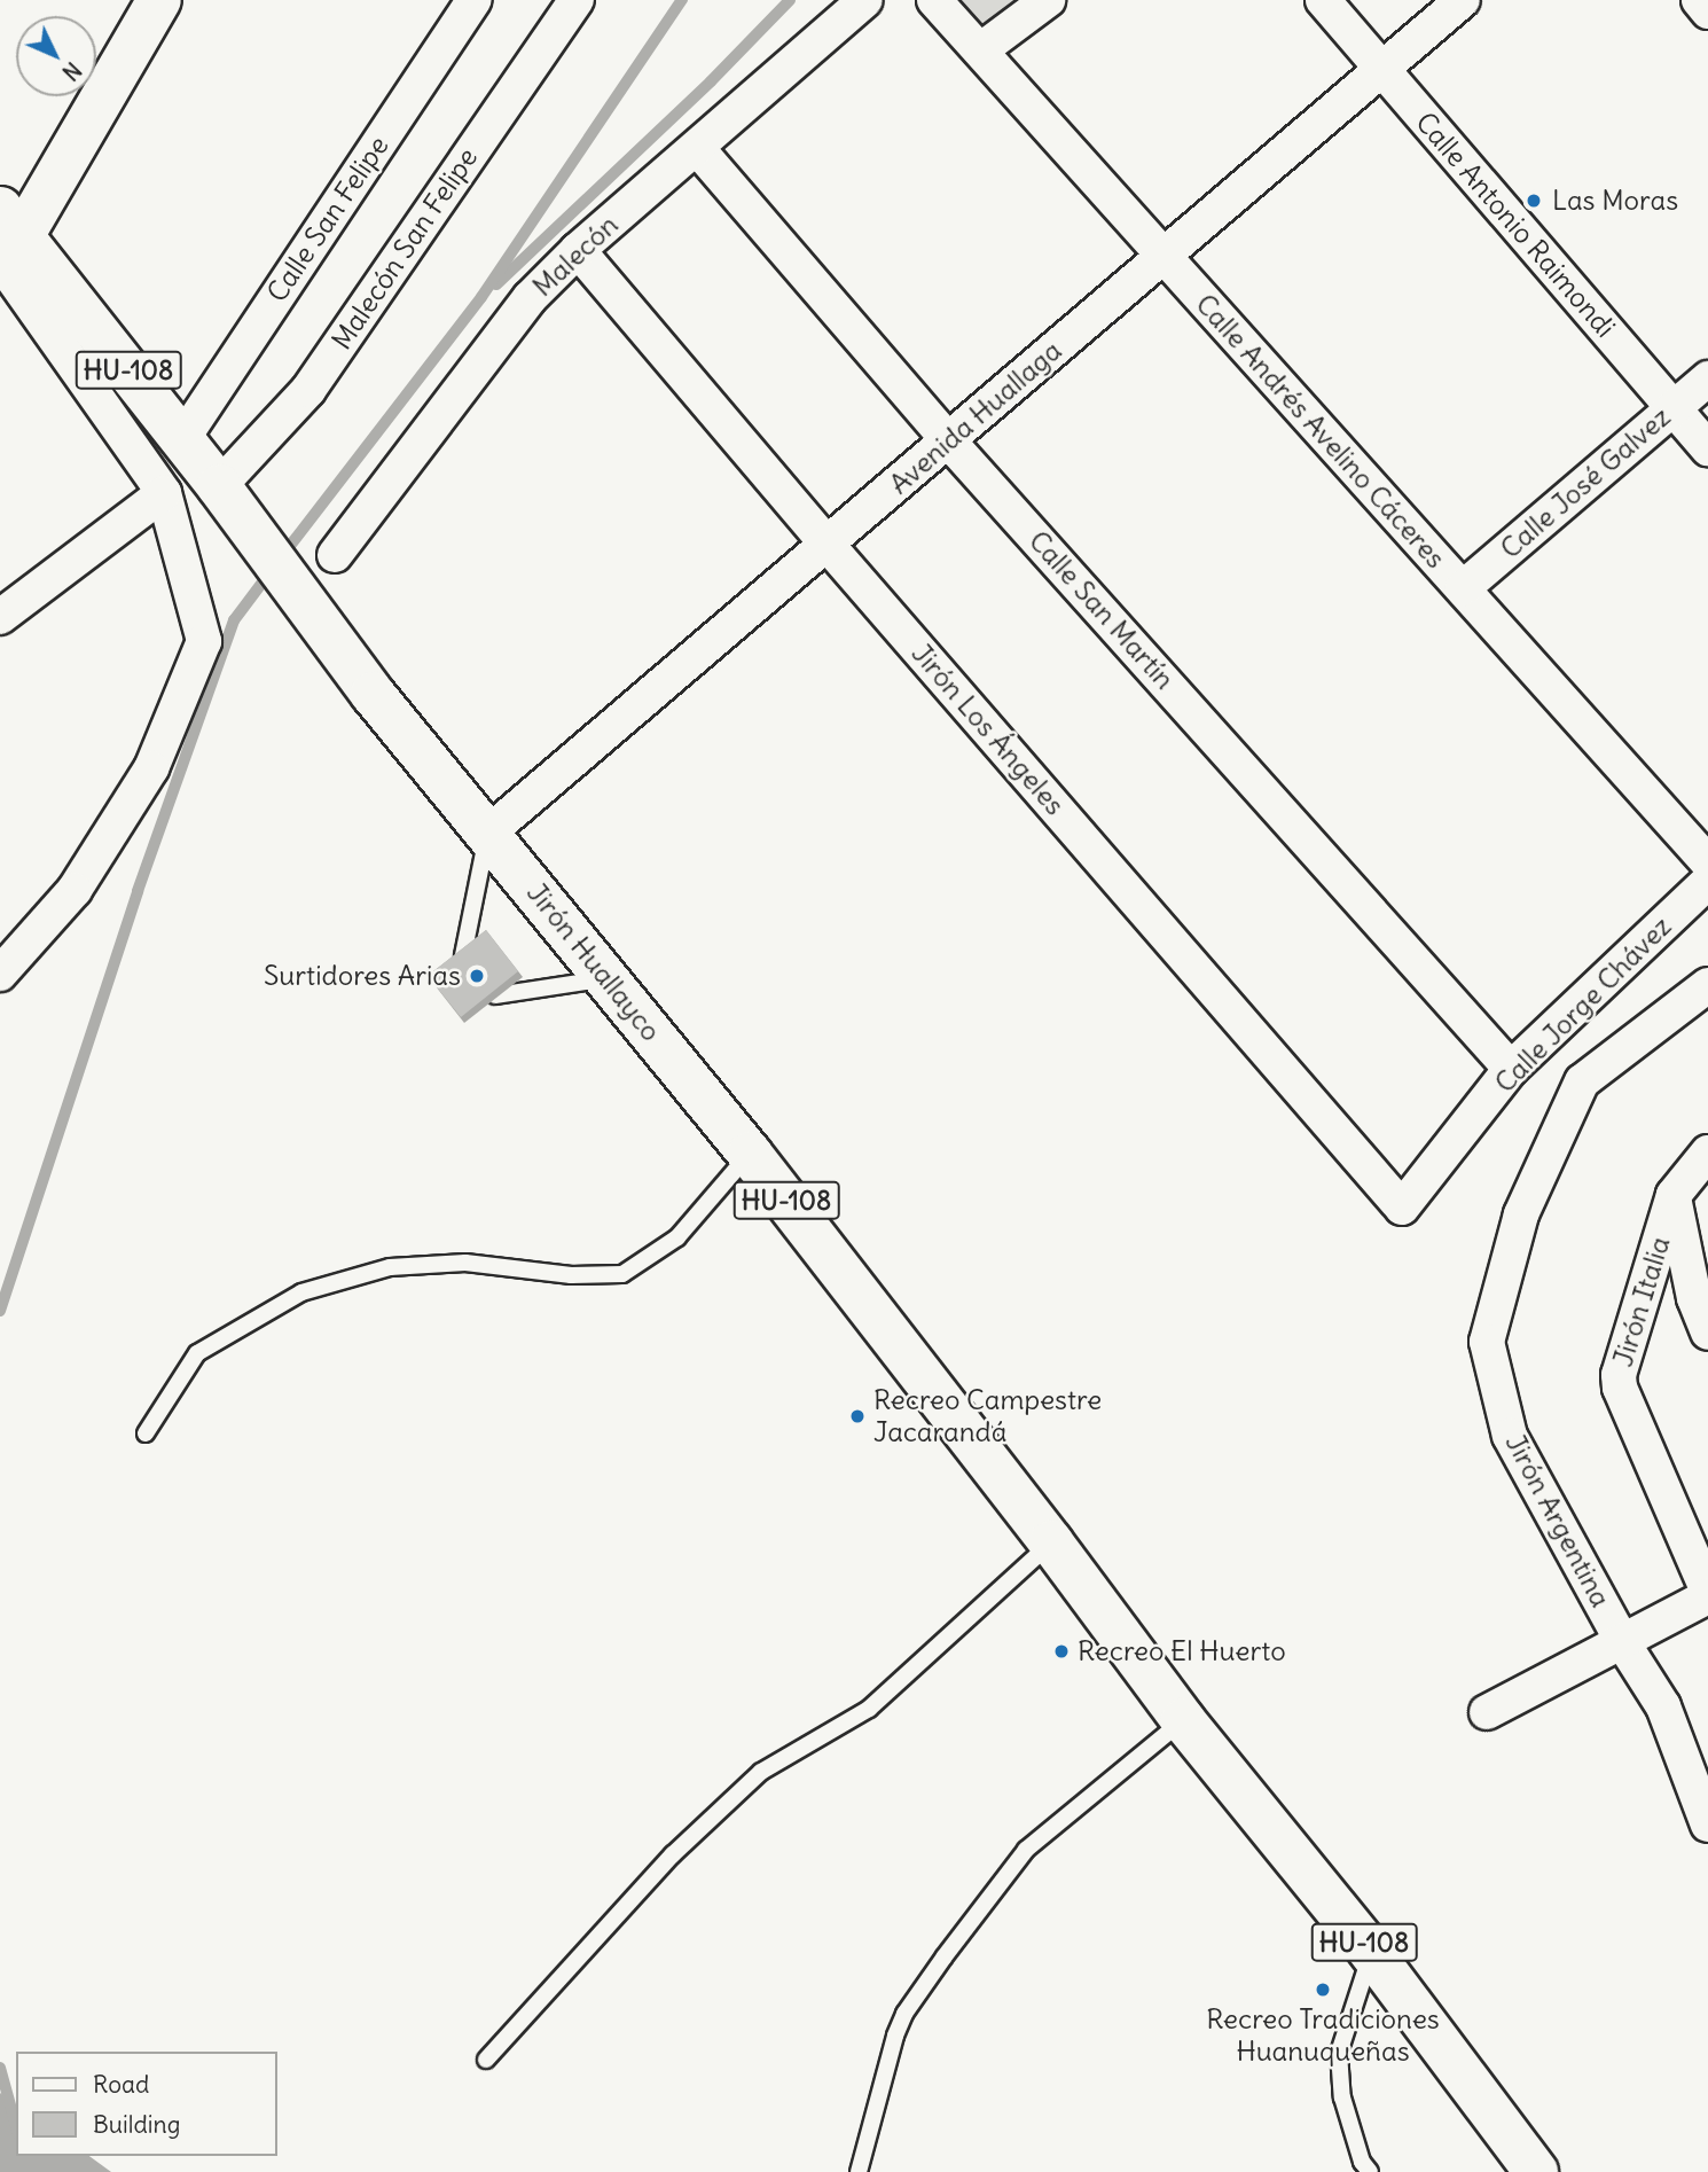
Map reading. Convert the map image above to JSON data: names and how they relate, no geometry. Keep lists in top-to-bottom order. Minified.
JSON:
{"streets":{"main road":["HU-108","Jirón Huallayco"],"street":["Calle San Felipe","Calle Antonio Raimondi","Malecón San Felipe","Malecón","Avenida Huallaga","Calle Andrés Avelino Cáceres","Calle José Galvez","Calle San Martín","Jirón Los Ángeles","Calle Jorge Chávez","Jirón Italia","Jirón Argentina"]},"crossings":[["Calle San Felipe","Jirón Huallayco"],["Calle Antonio Raimondi","Avenida Huallaga"],["Calle Antonio Raimondi","Calle José Galvez"],["Malecón San Felipe","Jirón Huallayco"],["Malecón","Calle San Martín"],["Malecón","Jirón Los Ángeles"],["HU-108","Jirón Huallayco"],["Avenida Huallaga","Calle Andrés Avelino Cáceres"],["Avenida Huallaga","Calle San Martín"],["Avenida Huallaga","Jirón Los Ángeles"],["Avenida Huallaga","Jirón Huallayco"],["Calle Andrés Avelino Cáceres","Calle José Galvez"],["Calle San Martín","Calle Jorge Chávez"],["Jirón Los Ángeles","Calle Jorge Chávez"]],"places":["Las Moras","Surtidores Arias","Recreo Campestre Jacarandá","Recreo El Huerto","Recreo Tradiciones Huanuqueñas"],"legend":["Road","Building"],"north":"bottom right"}
